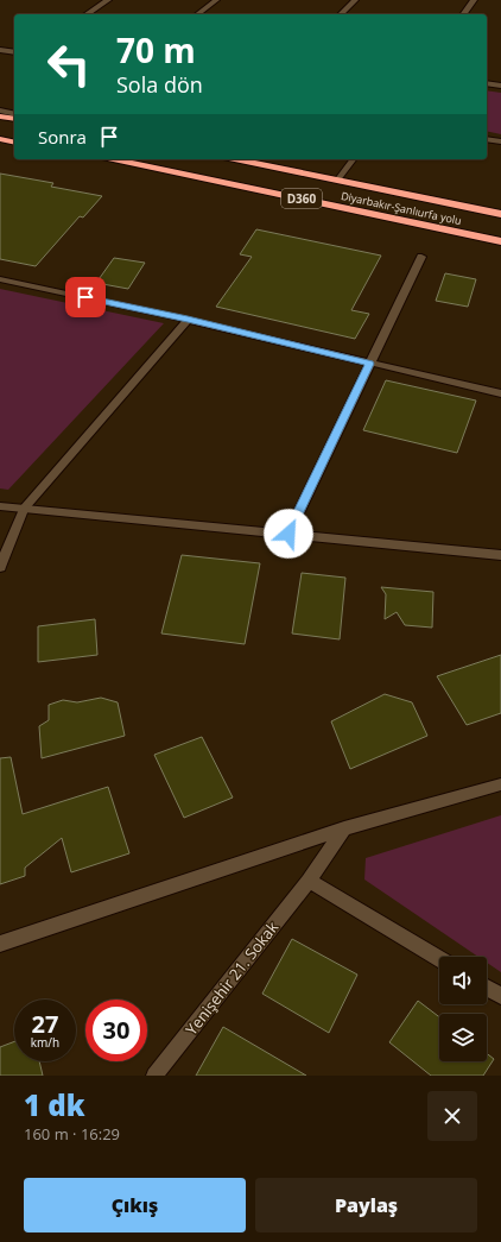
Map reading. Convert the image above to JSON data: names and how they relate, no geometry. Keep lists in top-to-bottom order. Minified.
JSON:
{"streets":{"highway":["D360","Diyarbakır-Şanlıurfa yolu"],"street":["Yenişehir 21. Sokak"]},"page":{"turn":["70 m","Sola dön"],"then":"Sonra","speed":"27 km/h","limit":"30","heading":["1 dk","160 m · 16:29"],"buttons":["Çıkış","Paylaş"]}}
